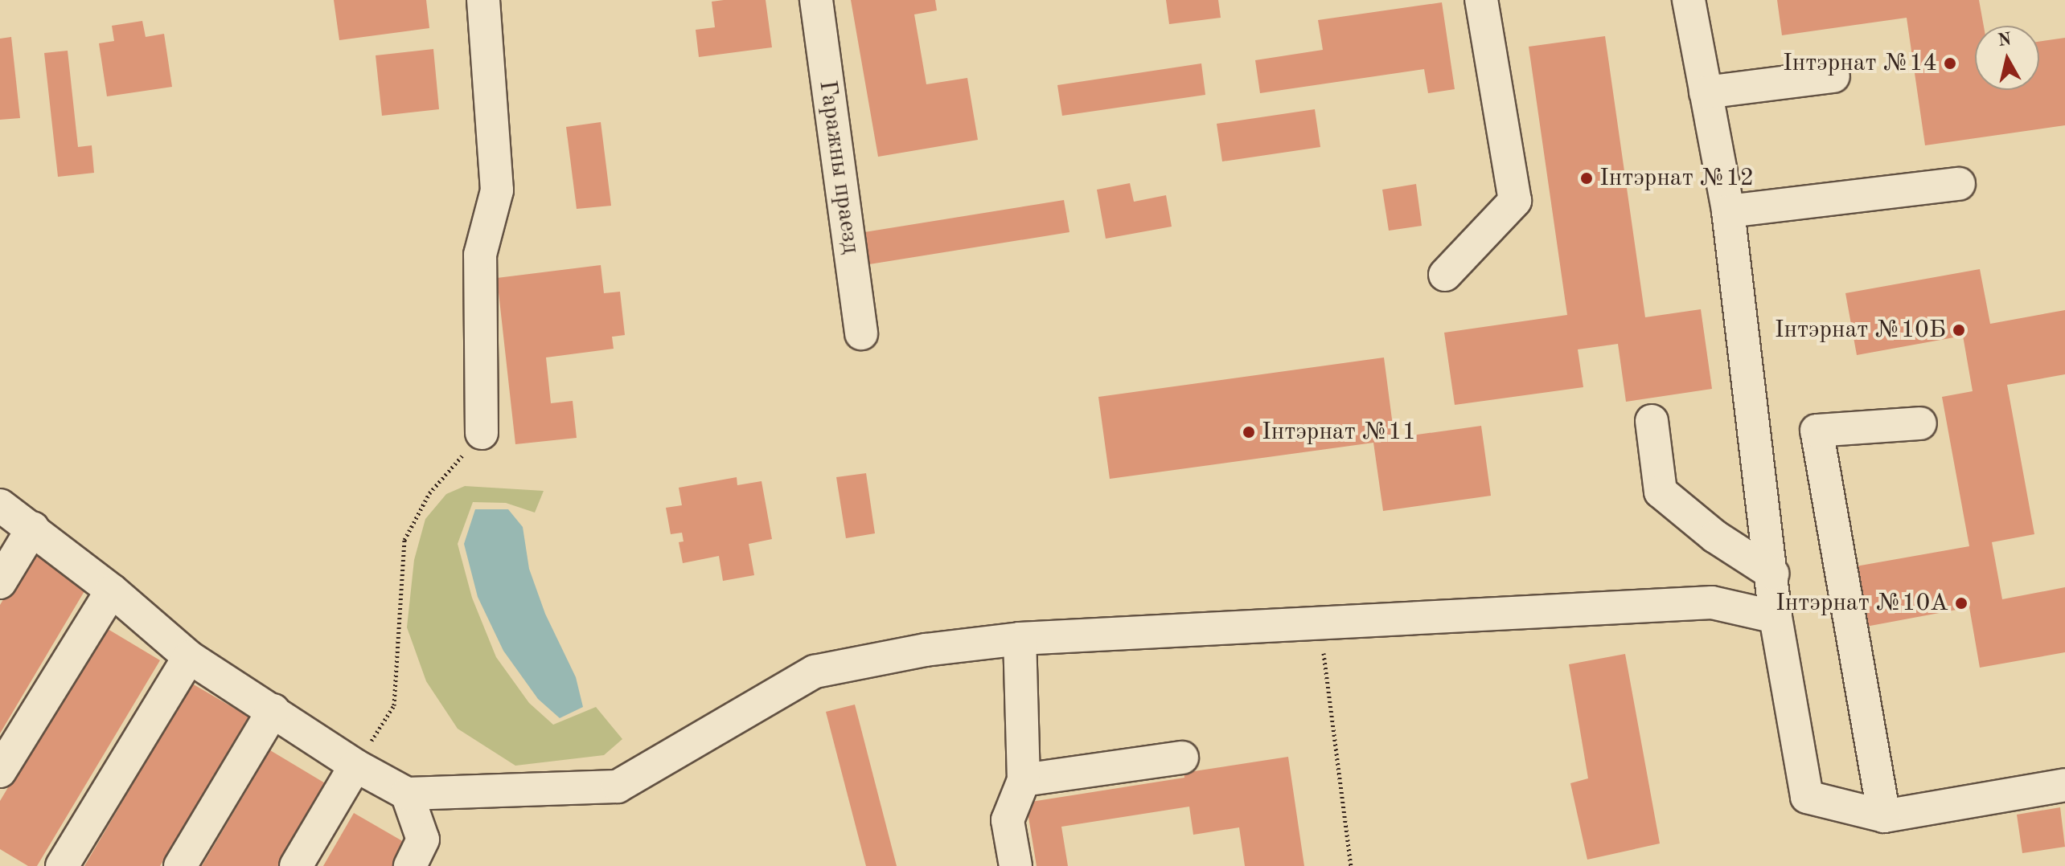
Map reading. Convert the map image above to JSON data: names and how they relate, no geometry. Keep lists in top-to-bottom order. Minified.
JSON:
{"streets":{"street":["Гаражны праезд"]},"places":["Інтэрнат №14","Інтэрнат №12","Інтэрнат №10Б","Інтэрнат №11","Інтэрнат №10А"],"north":"top"}
